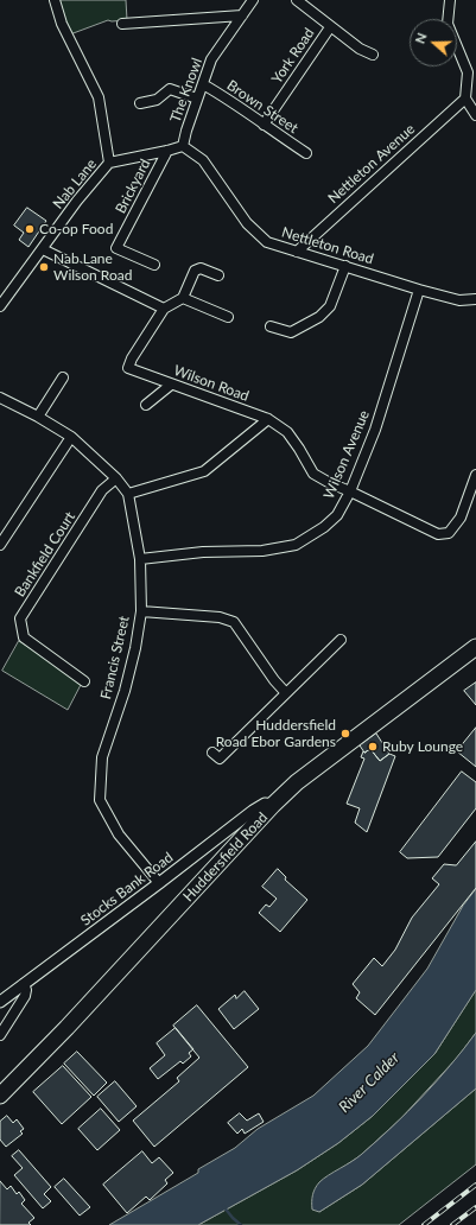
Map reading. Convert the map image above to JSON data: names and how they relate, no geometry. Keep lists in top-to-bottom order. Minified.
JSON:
{"streets":{"highway":["Huddersfield Road"],"street":["York Road","The Knowl","Brown Street","Nettleton Avenue","Nab Lane","Brickyard","Nettleton Road","Wilson Road","Wilson Avenue","Bankfield Court","Francis Street","Stocks Bank Road"]},"crossings":[["York Road","Brown Street"],["The Knowl","Brown Street"],["The Knowl","Nab Lane"],["The Knowl","Nettleton Road"],["Nettleton Avenue","Nettleton Road"],["Nab Lane","Brickyard"],["Nab Lane","Nettleton Road"],["Nettleton Road","Wilson Avenue"],["Wilson Road","Wilson Avenue"],["Wilson Avenue","Francis Street"],["Bankfield Court","Francis Street"],["Francis Street","Stocks Bank Road"],["Huddersfield Road","Stocks Bank Road"]],"water":["River Calder"],"places":["Co-op Food","Nab Lane Wilson Road","Huddersfield Road Ebor Gardens","Ruby Lounge"],"north":"left"}
